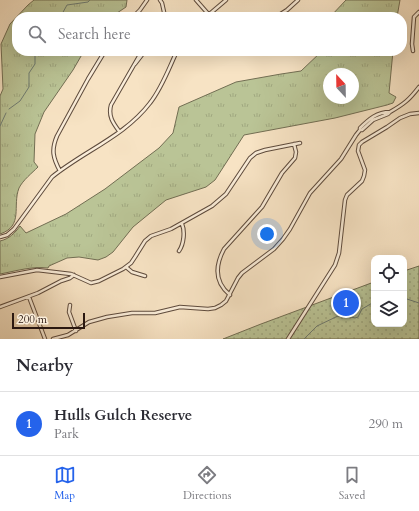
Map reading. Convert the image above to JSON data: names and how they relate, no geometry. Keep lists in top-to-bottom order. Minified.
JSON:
{"scale_bar":"200 m","north":"top","page":{"search":"Search here","pins":"1","scale":"200 m","heading":"Nearby","list":[{"mark":"1","name":"Hulls Gulch Reserve","note":"Park","value":"290 m"}],"nav":["Map","Directions","Saved"]}}
